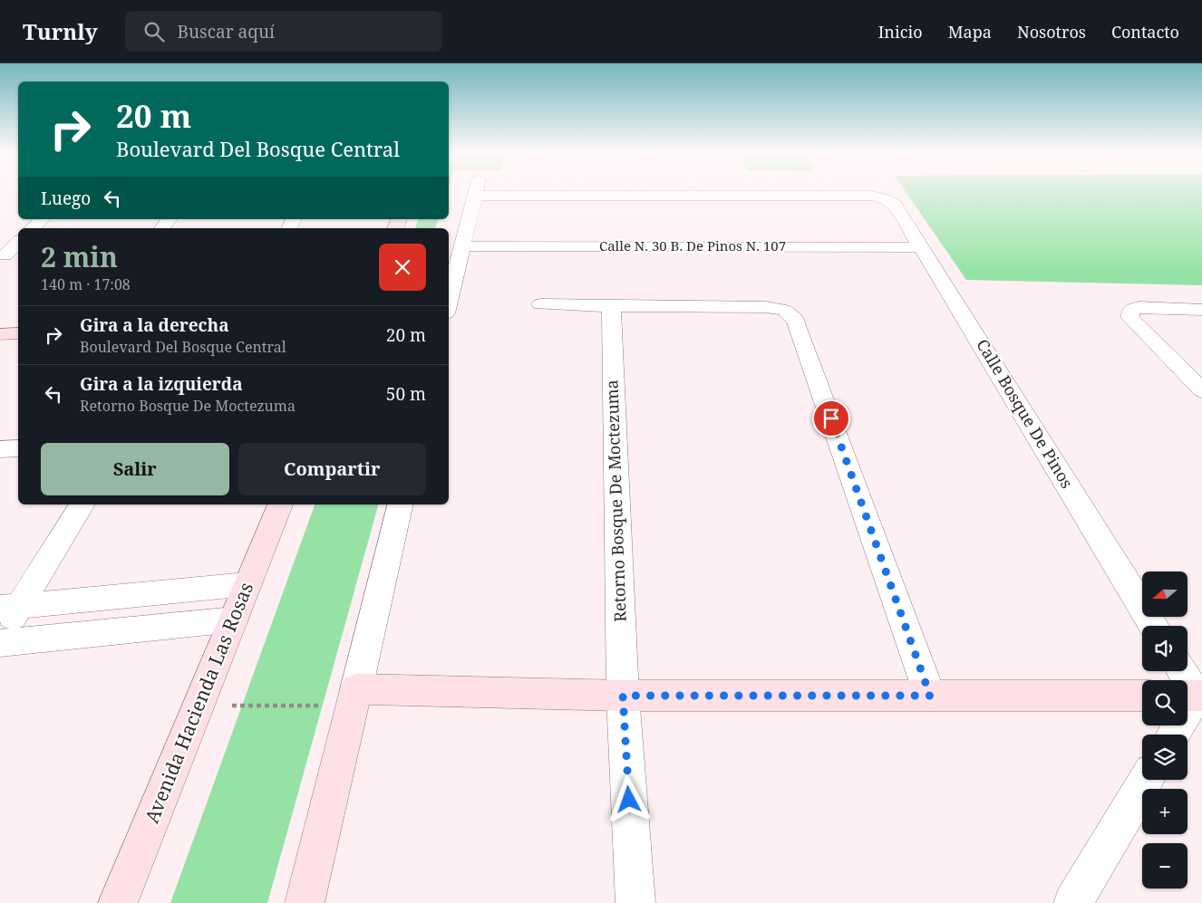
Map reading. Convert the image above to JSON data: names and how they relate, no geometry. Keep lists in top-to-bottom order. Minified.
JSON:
{"streets":{"street":["Calle N. 30 B. De Pinos N. 107","Calle Bosque De Pinos","Retorno Bosque De Moctezuma","Avenida Hacienda Las Rosas"]},"crossings":[["Calle N. 30 B. De Pinos N. 107","Calle Bosque De Pinos"]],"north":"left","page":{"header":"Turnly","search":"Buscar aquí","nav":["Inicio","Mapa","Nosotros","Contacto"],"turn":["20 m","Boulevard Del Bosque Central"],"then":"Luego","heading":["2 min","140 m · 17:08"],"list":[{"name":"Gira a la derecha","note":"Boulevard Del Bosque Central","value":"20 m"},{"name":"Gira a la izquierda","note":"Retorno Bosque De Moctezuma","value":"50 m"}],"buttons":["Salir","Compartir"],"map_buttons":["+","−"]}}
